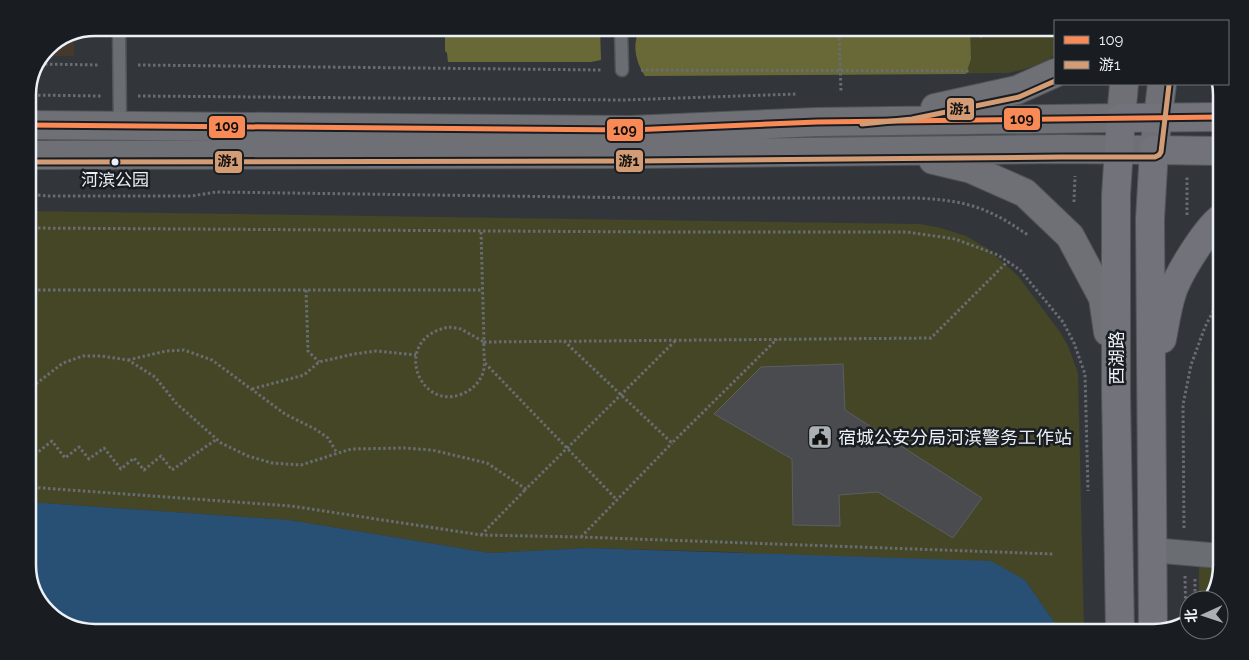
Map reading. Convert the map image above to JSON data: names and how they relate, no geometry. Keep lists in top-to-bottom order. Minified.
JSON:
{"streets":{"main road":["西湖路"]},"places":{"other":["河滨公园"],"public building":["宿城公安分局河滨警务工作站"]},"lines":["transit line 游1","transit line 109"],"legend":["109","游1"],"north":"left"}
